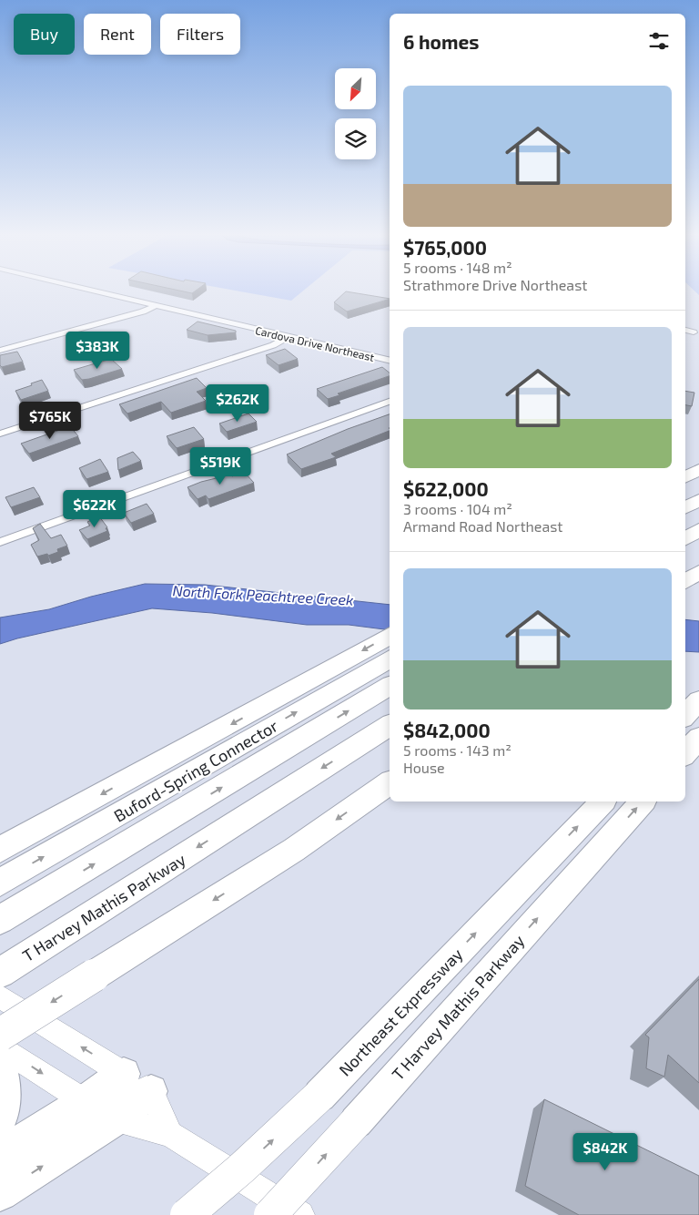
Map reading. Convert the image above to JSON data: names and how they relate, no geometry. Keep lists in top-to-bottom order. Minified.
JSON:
{"streets":{"highway":["Buford-Spring Connector","T Harvey Mathis Parkway","Northeast Expressway"],"street":["Cardova Drive Northeast"]},"water":["North Fork Peachtree Creek"],"north":"bottom left","page":{"chip":["Buy","Rent","Filters"],"heading":"6 homes","list":[{"name":"$765,000","note":"5 rooms · 148 m² · Strathmore Drive Northeast"},{"name":"$622,000","note":"3 rooms · 104 m² · Armand Road Northeast"},{"name":"$842,000","note":"5 rooms · 143 m² · House"}],"price":["$383K","$262K","$765K","$519K","$622K","$842K"]}}
